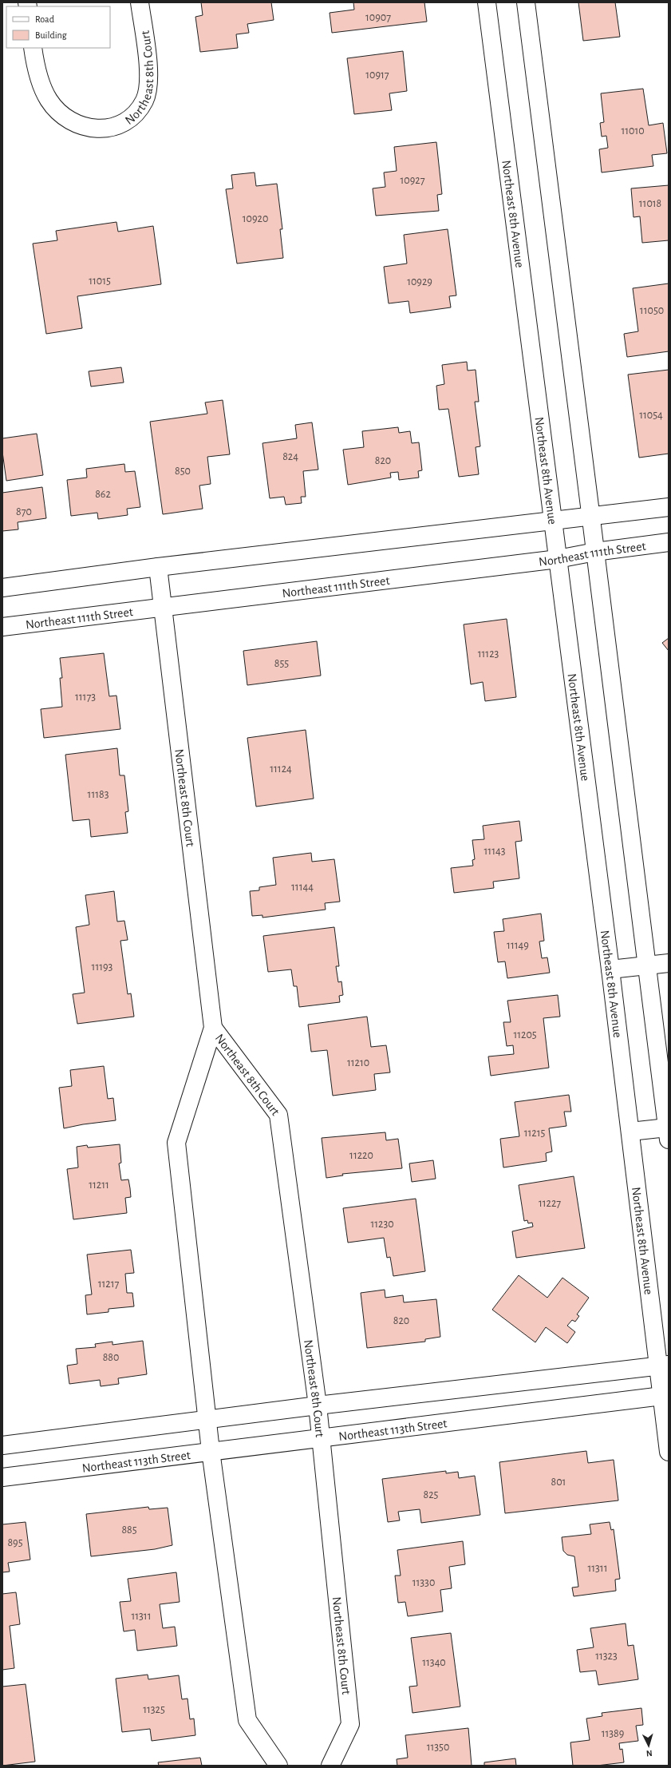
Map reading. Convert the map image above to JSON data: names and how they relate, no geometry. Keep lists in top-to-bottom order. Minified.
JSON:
{"streets":{"street":["Northeast 8th Court","Northeast 8th Avenue","Northeast 111th Street","Northeast 113th Street"]},"crossings":[["Northeast 8th Court","Northeast 111th Street"],["Northeast 8th Court","Northeast 113th Street"],["Northeast 8th Avenue","Northeast 111th Street"],["Northeast 8th Avenue","Northeast 113th Street"]],"house_numbers":["10907","10917","11010","10927","11018","10920","11015","10929","11050","11054","824","820","850","862","870","11123","855","11173","11124","11183","11143","11144","11149","11193","11205","11210","11215","11220","11211","11227","11230","11217","820","880","801","825","885","895","11311","11330","11311","11323","11340","11325","11389","11350"],"legend":["Road","Building"],"north":"bottom"}
